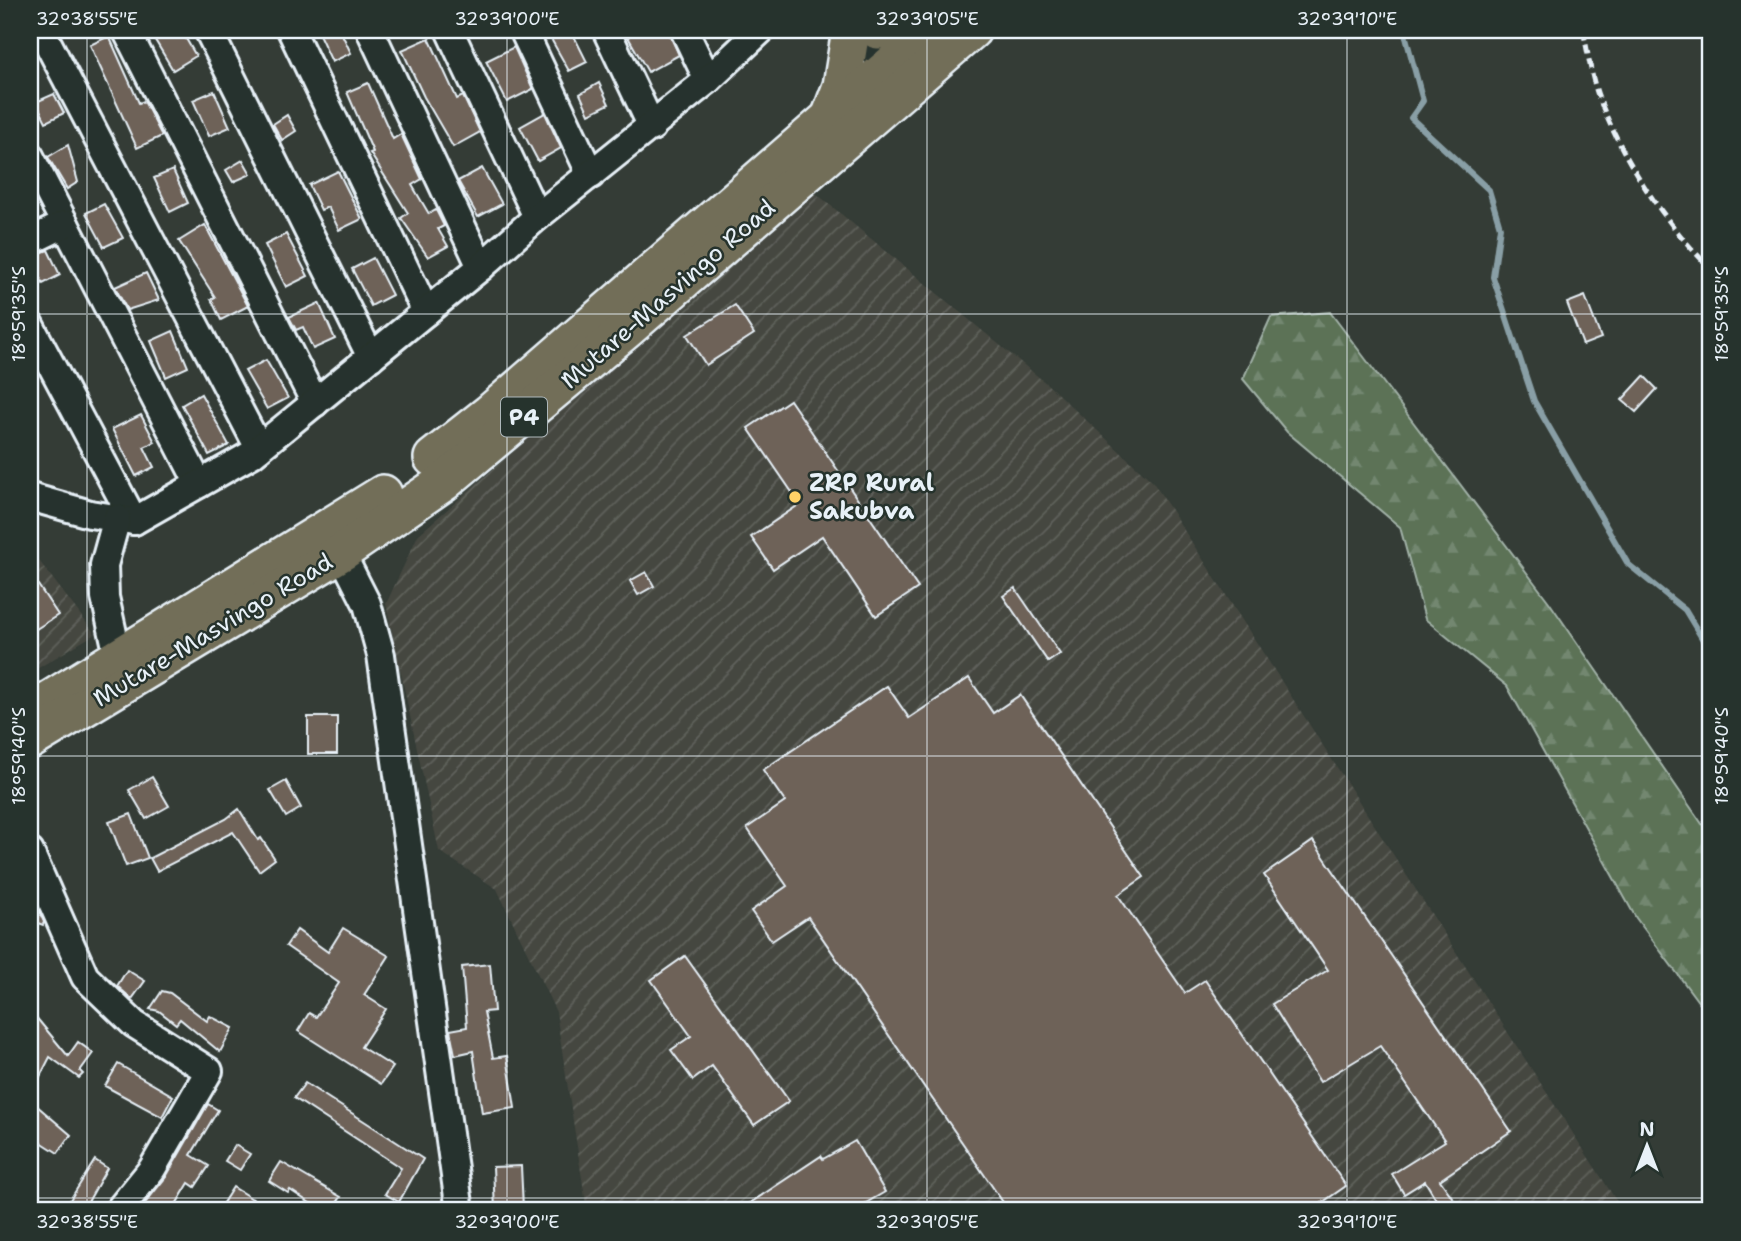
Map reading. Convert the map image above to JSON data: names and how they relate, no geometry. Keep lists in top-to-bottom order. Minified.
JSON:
{"streets":{"highway":["Mutare-Masvingo Road","P4"]},"places":["ZRP Rural Sakubva"],"north":"top","coordinates":["32°38'55\"E","32°39'00\"E","32°39'05\"E","32°39'10\"E","18°59'35\"S","18°59'40\"S"]}
